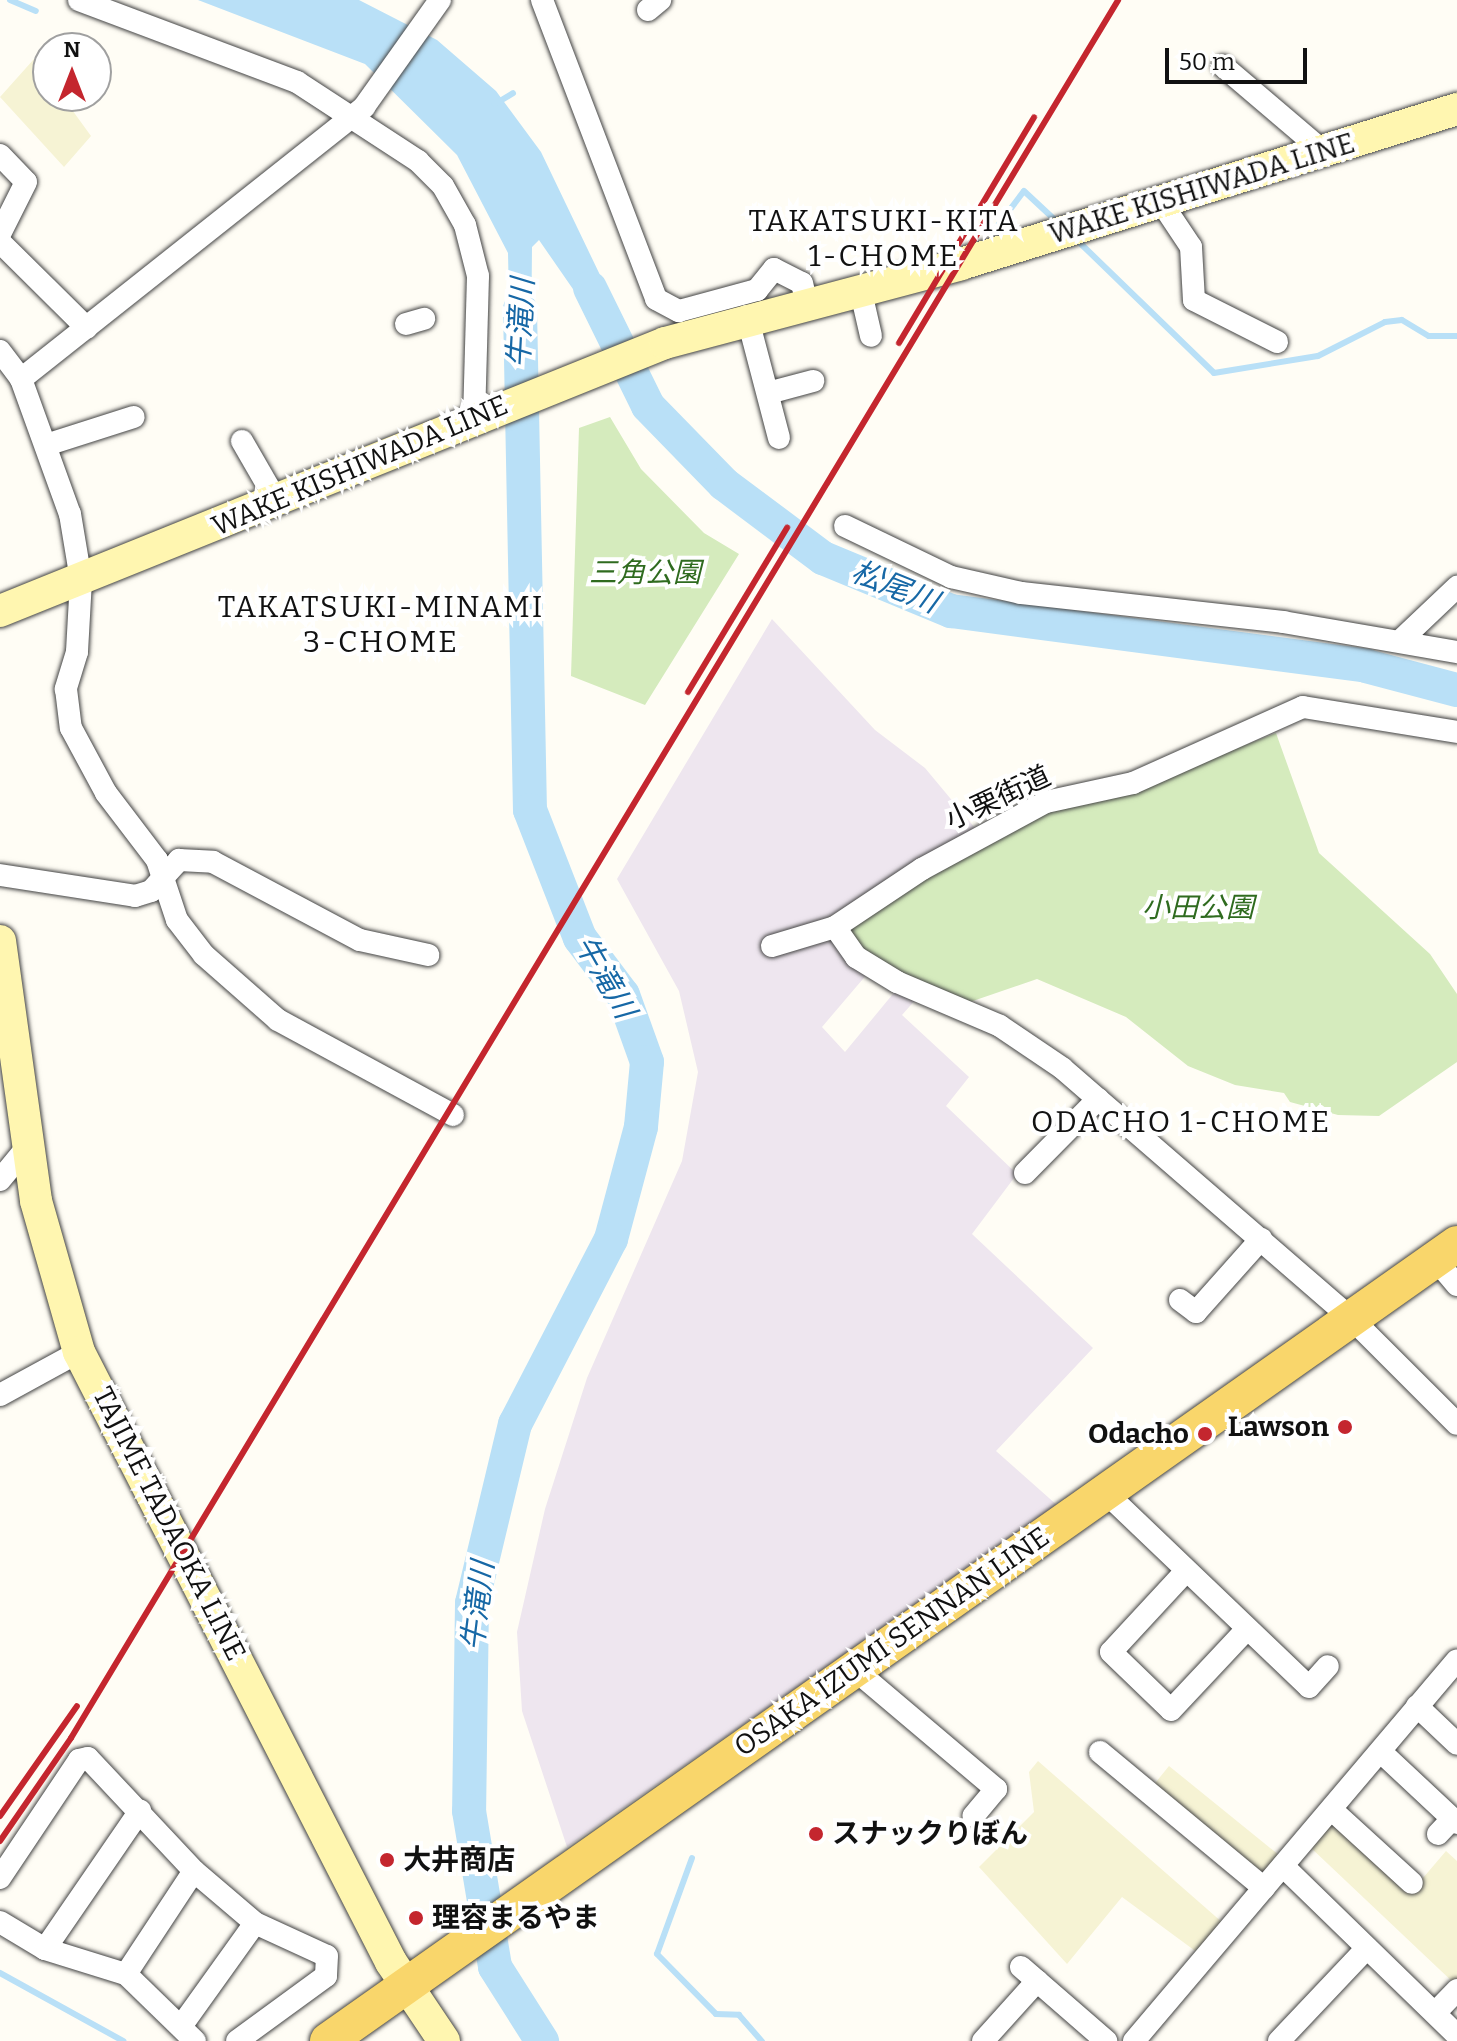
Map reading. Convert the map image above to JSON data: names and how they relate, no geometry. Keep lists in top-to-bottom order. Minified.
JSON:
{"streets":{"main road":["WAKE KISHIWADA LINE","TAJIME TADAOKA LINE","OSAKA IZUMI SENNAN LINE"],"street":["小栗街道"]},"crossings":[["TAJIME TADAOKA LINE","OSAKA IZUMI SENNAN LINE"]],"districts":["TAKATSUKI-KITA 1-CHOME","TAKATSUKI-MINAMI 3-CHOME","ODACHO 1-CHOME"],"water":["牛滝川","松尾川"],"parks":["三角公園","小田公園"],"places":["Lawson","Odacho","スナックりぼん","大井商店","理容まるやま"],"scale_bar":"50 m","north":"top"}
